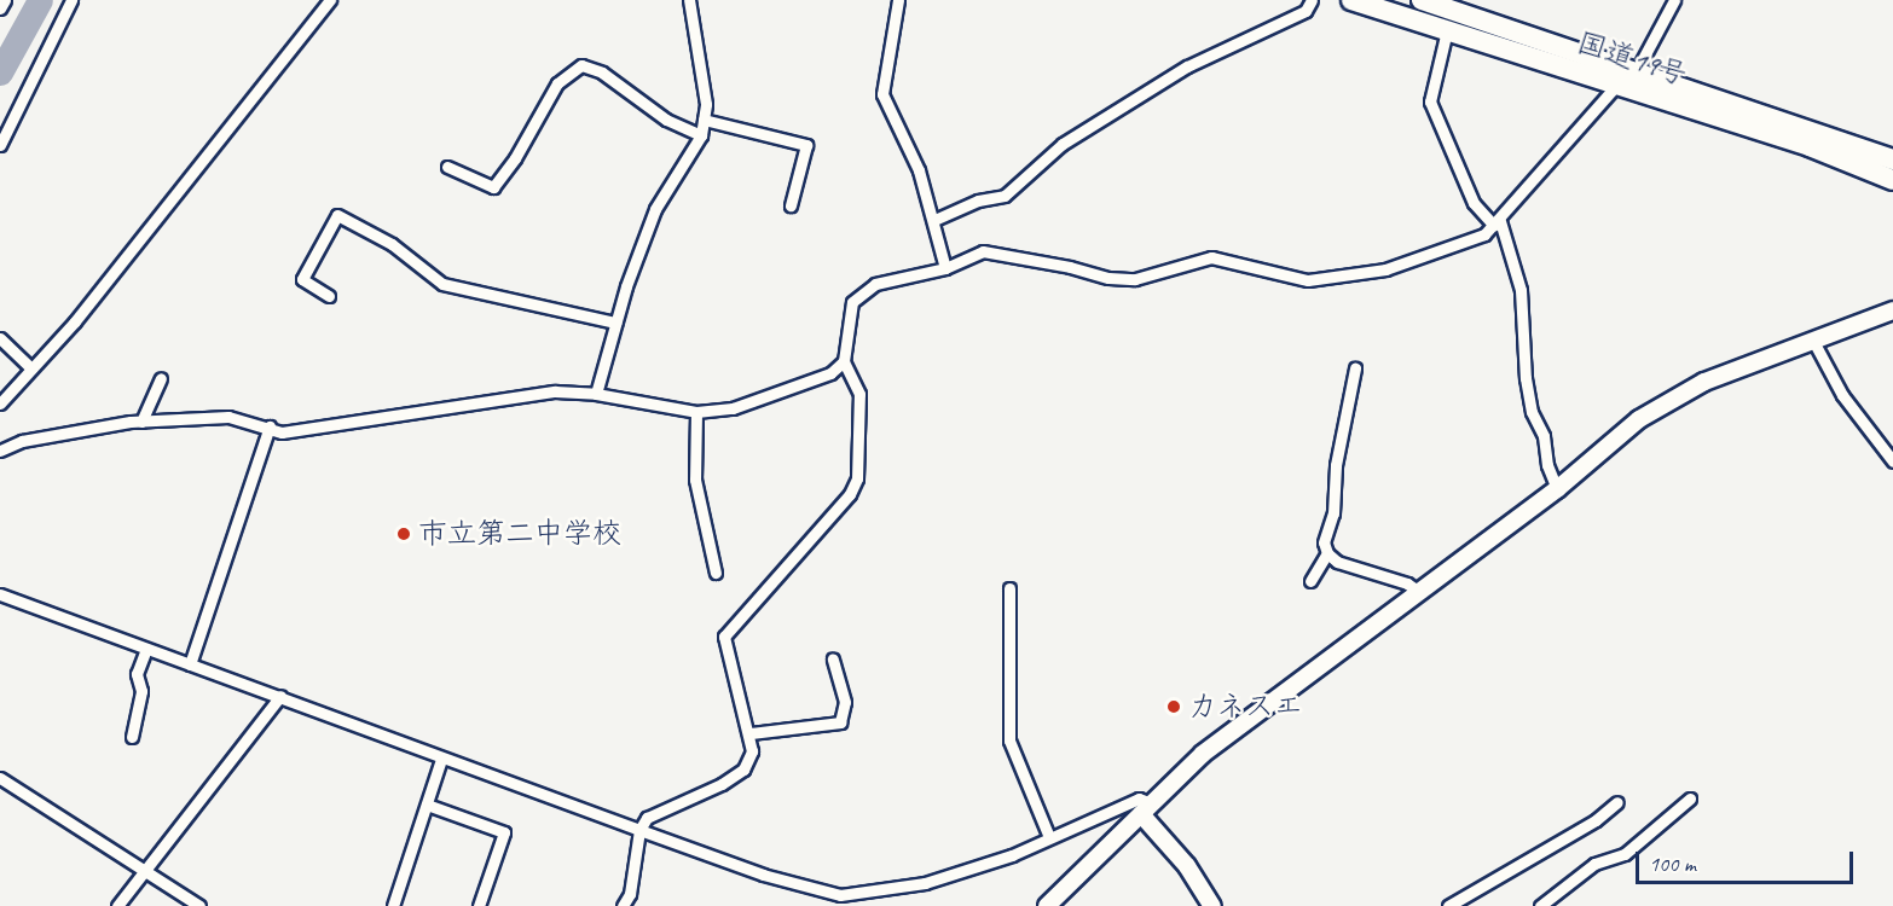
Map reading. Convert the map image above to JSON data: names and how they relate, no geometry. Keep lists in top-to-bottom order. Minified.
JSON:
{"streets":{"highway":["国道19号"]},"places":["市立第二中学校","カネスエ"],"scale_bar":"100 m"}
